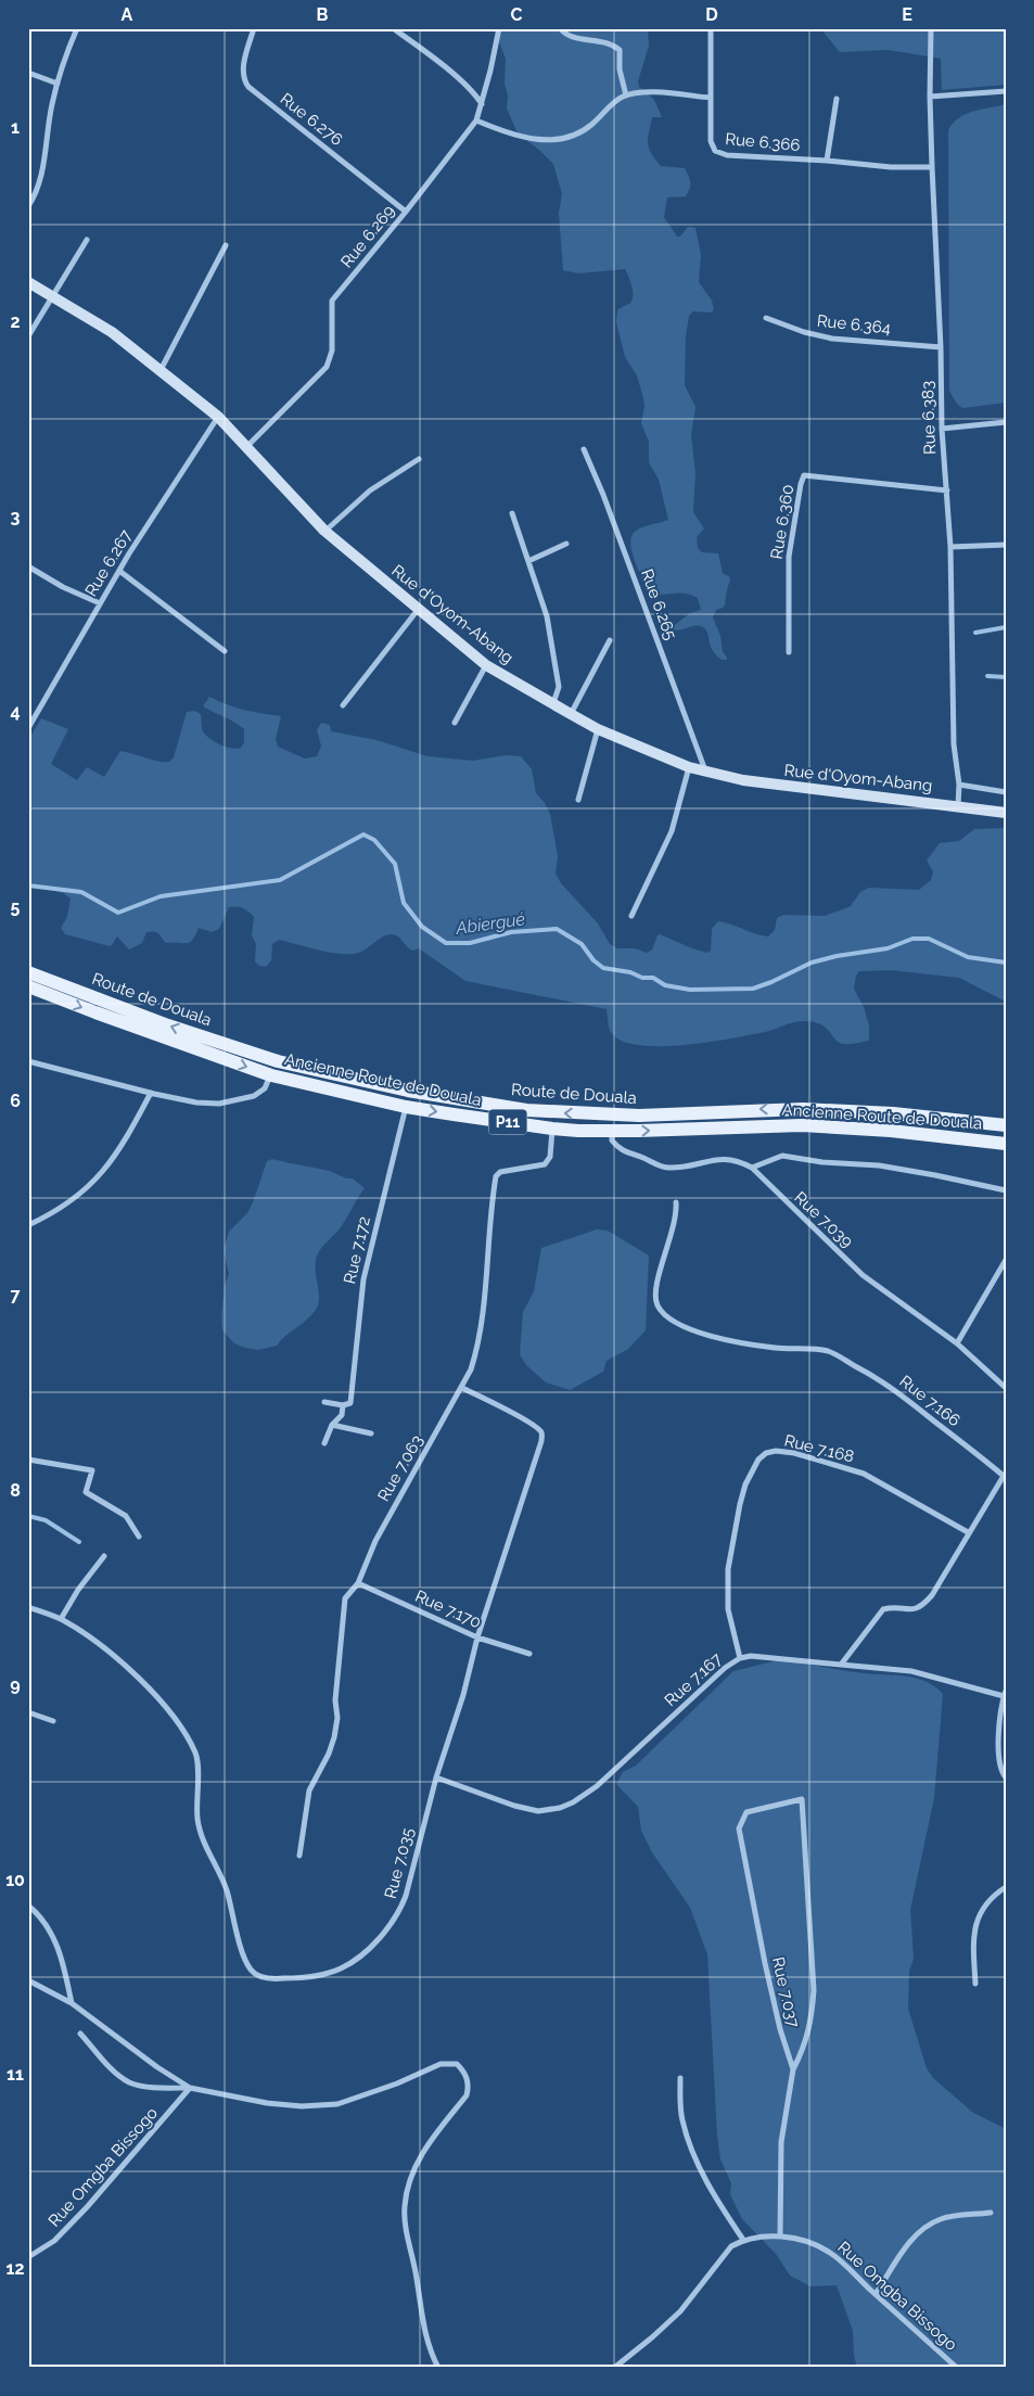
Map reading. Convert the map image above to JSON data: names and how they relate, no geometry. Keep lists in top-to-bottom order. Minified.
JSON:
{"streets":{"main road":["Rue d'Oyom-Abang","Route de Douala","Ancienne Route de Douala","P11"],"street":["Rue 6.276","Rue 6.366","Rue 6.269","Rue 6.364","Rue 6.383","Rue 6.360","Rue 6.267","Rue 6.265","Rue 7.039","Rue 7.172","Rue 7.166","Rue 7.168","Rue 7.063","Rue 7.170","Rue 7.167","Rue 7.035","Rue 7.037","Rue Omgba Bissogo"]},"crossings":[["Rue 6.276","Rue 6.269"],["Rue 6.366","Rue 6.383"],["Rue 6.269","Rue d'Oyom-Abang"],["Rue 6.364","Rue 6.383"],["Rue 6.383","Rue 6.360"],["Rue 6.383","Rue d'Oyom-Abang"],["Rue 6.267","Rue d'Oyom-Abang"],["Rue 6.265","Rue d'Oyom-Abang"],["Ancienne Route de Douala","Rue 7.039"],["Ancienne Route de Douala","Rue 7.172"],["Ancienne Route de Douala","Rue 7.063"],["Rue 7.168","Rue 7.167"],["Rue 7.063","Rue 7.170"],["Rue 7.063","Rue 7.035"],["Rue 7.170","Rue 7.035"],["Rue 7.167","Rue 7.035"],["Rue 7.037","Rue Omgba Bissogo"]],"one_way":["Route de Douala","Ancienne Route de Douala"],"water":["Abiergué"],"grid":{"columns":["A","B","C","D","E"],"rows":["1","2","3","4","5","6","7","8","9","10","11","12"]}}
